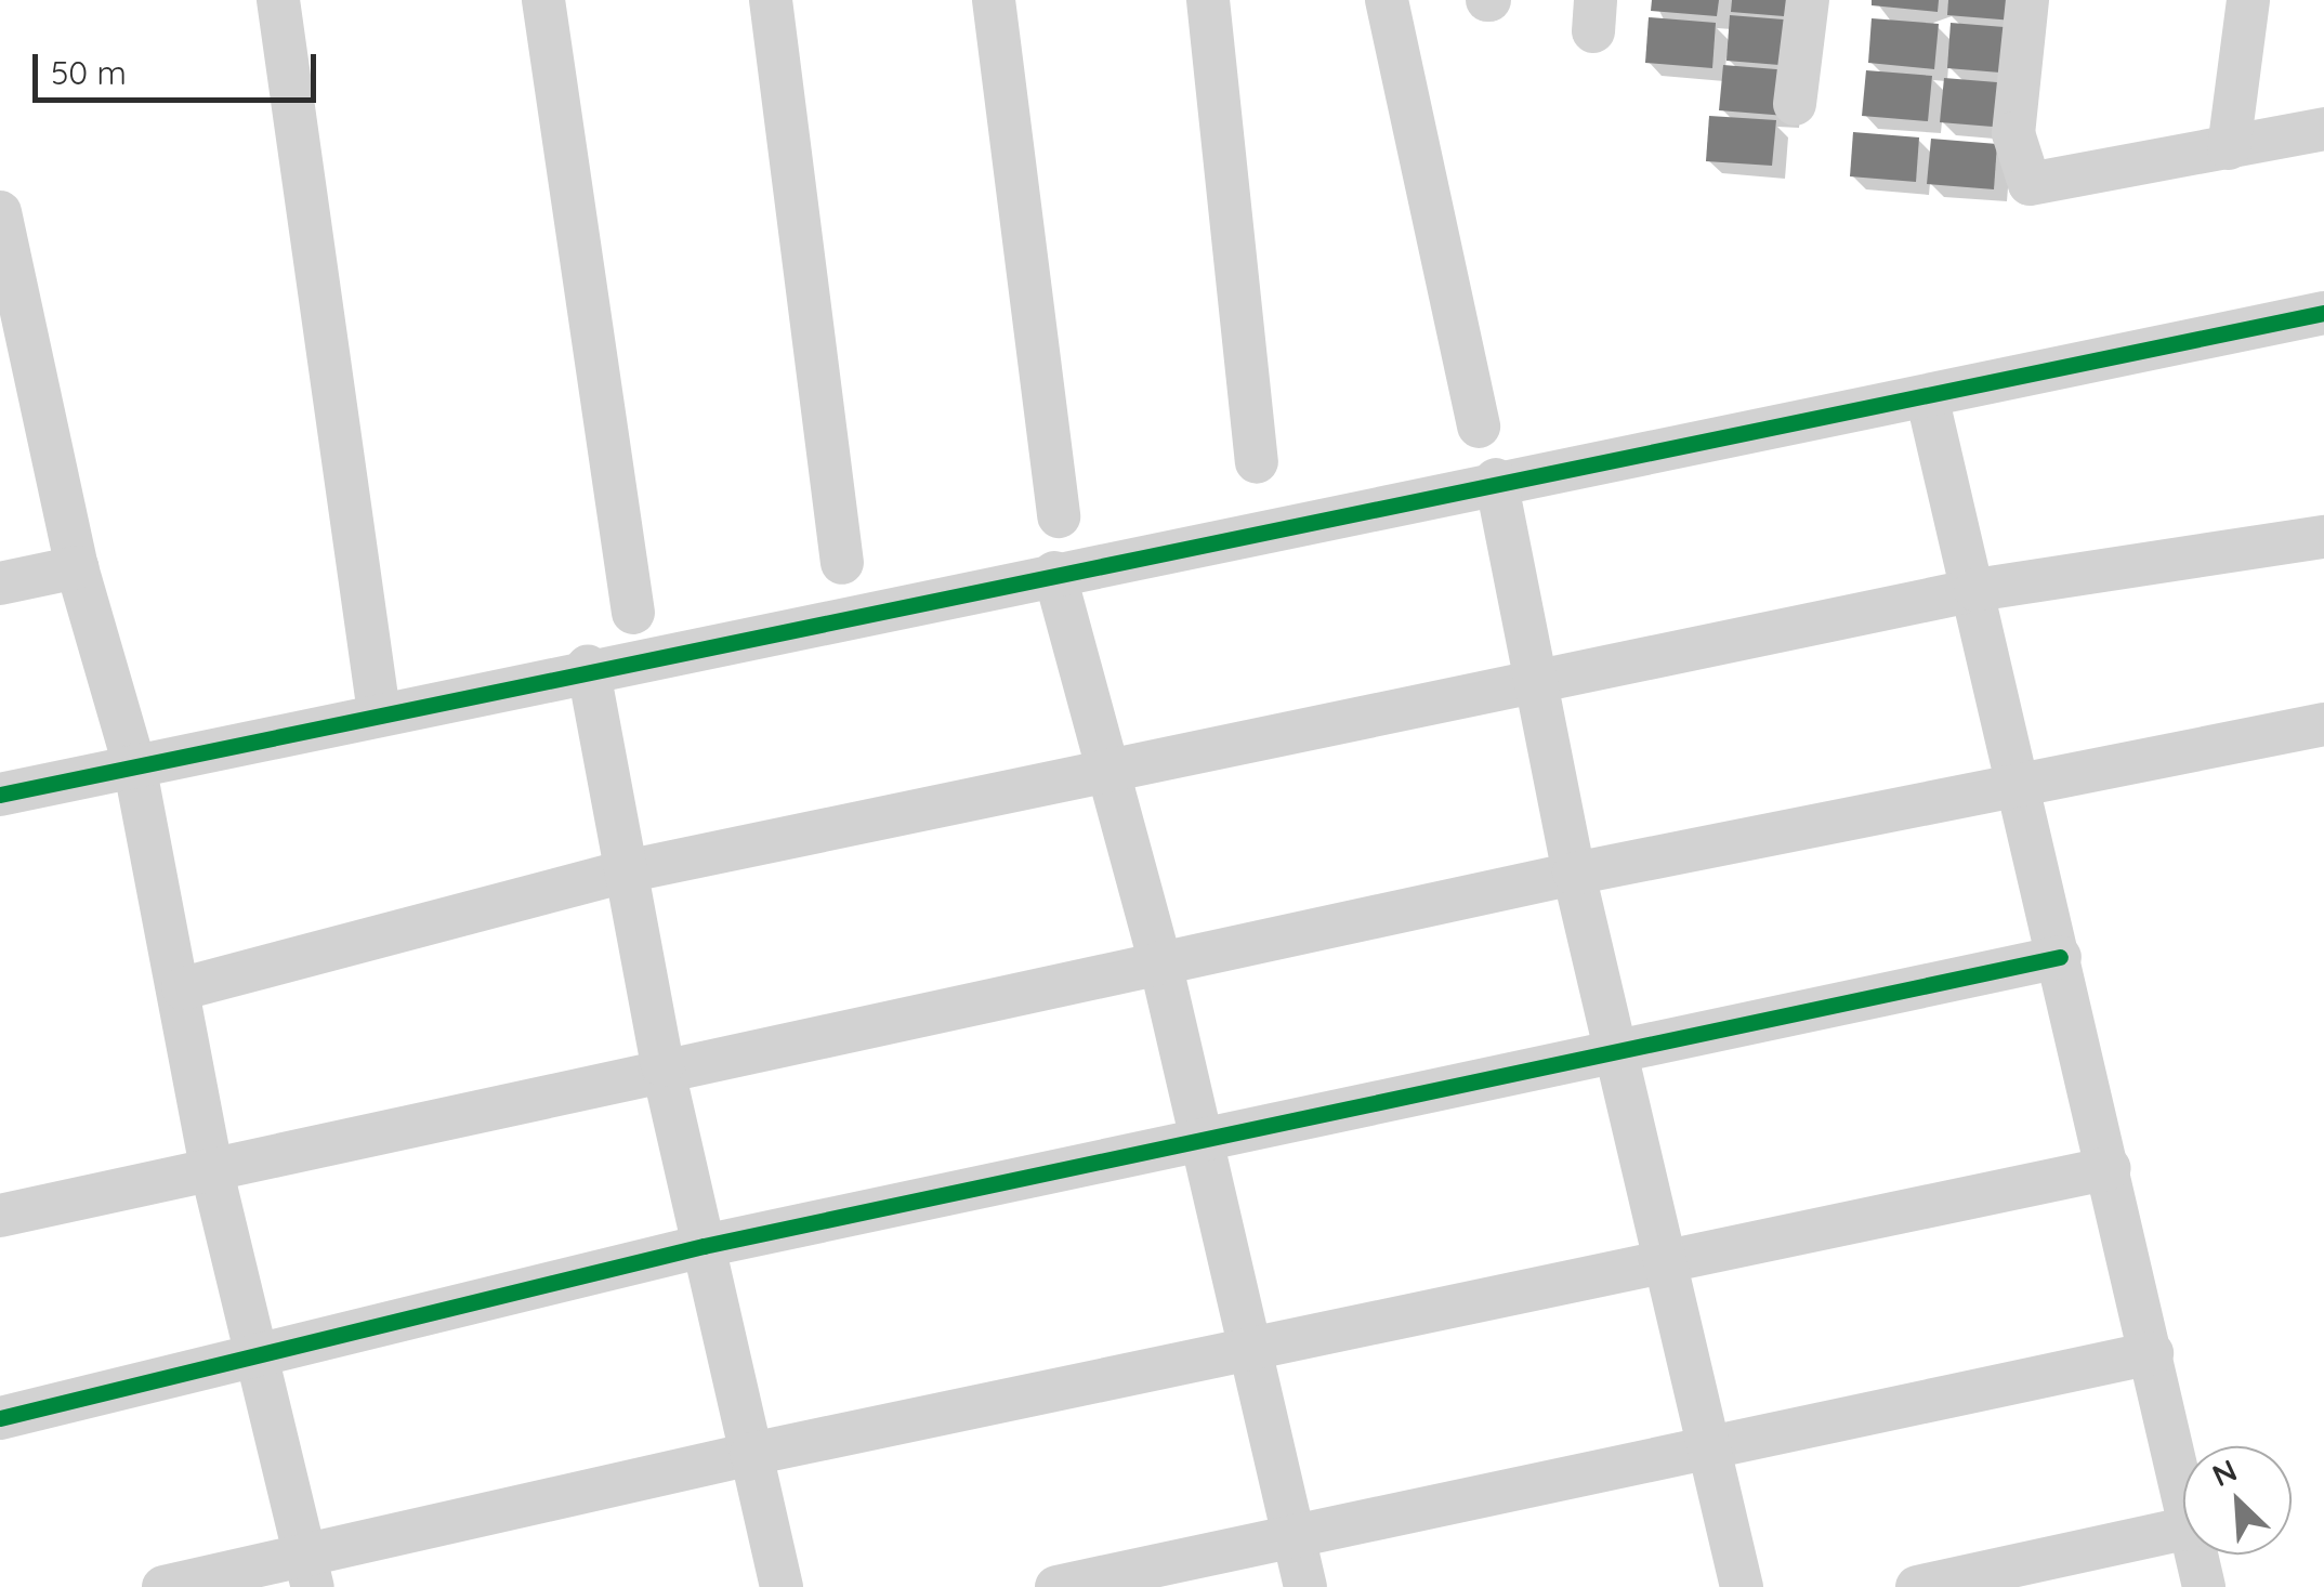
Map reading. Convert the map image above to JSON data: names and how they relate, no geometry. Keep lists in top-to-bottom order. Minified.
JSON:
{"scale_bar":"50 m","north":"top left"}
